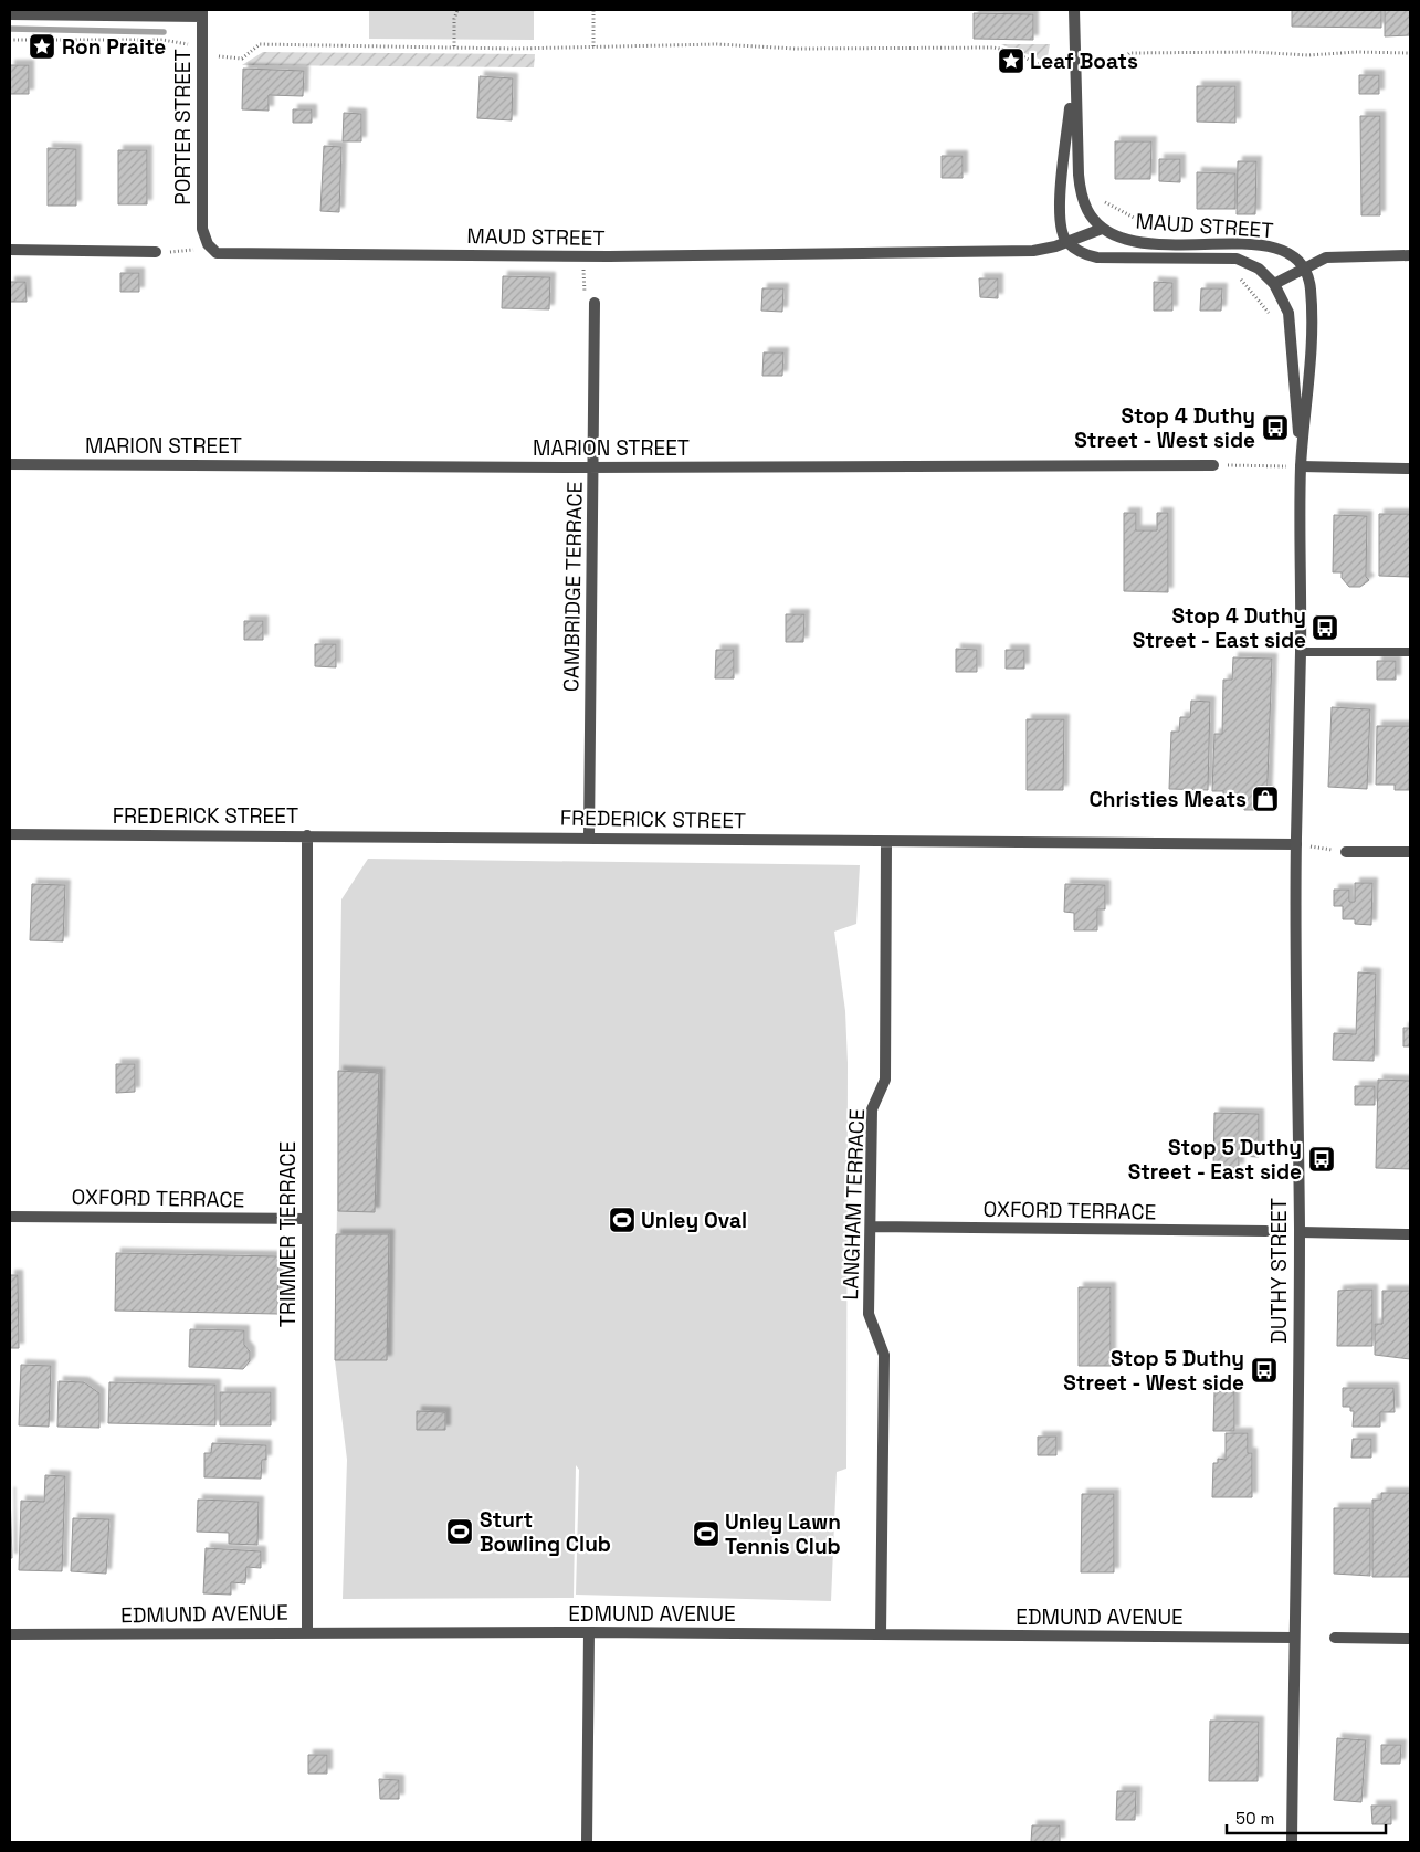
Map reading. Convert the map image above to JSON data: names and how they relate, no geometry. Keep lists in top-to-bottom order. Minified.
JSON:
{"streets":{"street":["PORTER STREET","MAUD STREET","MARION STREET","CAMBRIDGE TERRACE","FREDERICK STREET","OXFORD TERRACE","LANGHAM TERRACE","TRIMMER TERRACE","DUTHY STREET","EDMUND AVENUE"]},"crossings":[["PORTER STREET","MAUD STREET"],["MAUD STREET","DUTHY STREET"],["MARION STREET","CAMBRIDGE TERRACE"],["CAMBRIDGE TERRACE","FREDERICK STREET"],["FREDERICK STREET","LANGHAM TERRACE"],["FREDERICK STREET","TRIMMER TERRACE"],["FREDERICK STREET","DUTHY STREET"],["OXFORD TERRACE","LANGHAM TERRACE"],["OXFORD TERRACE","TRIMMER TERRACE"],["LANGHAM TERRACE","EDMUND AVENUE"],["TRIMMER TERRACE","EDMUND AVENUE"],["DUTHY STREET","EDMUND AVENUE"]],"places":{"place":["Ron Praite","Leaf Boats"],"bus stop":["Stop 4 Duthy Street - West side","Stop 4 Duthy Street - East side","Stop 5 Duthy Street - East side","Stop 5 Duthy Street - West side"],"shop":["Christies Meats"],"sports":["Unley Oval","Sturt Bowling Club","Unley Lawn Tennis Club"]},"scale_bar":"50 m"}
